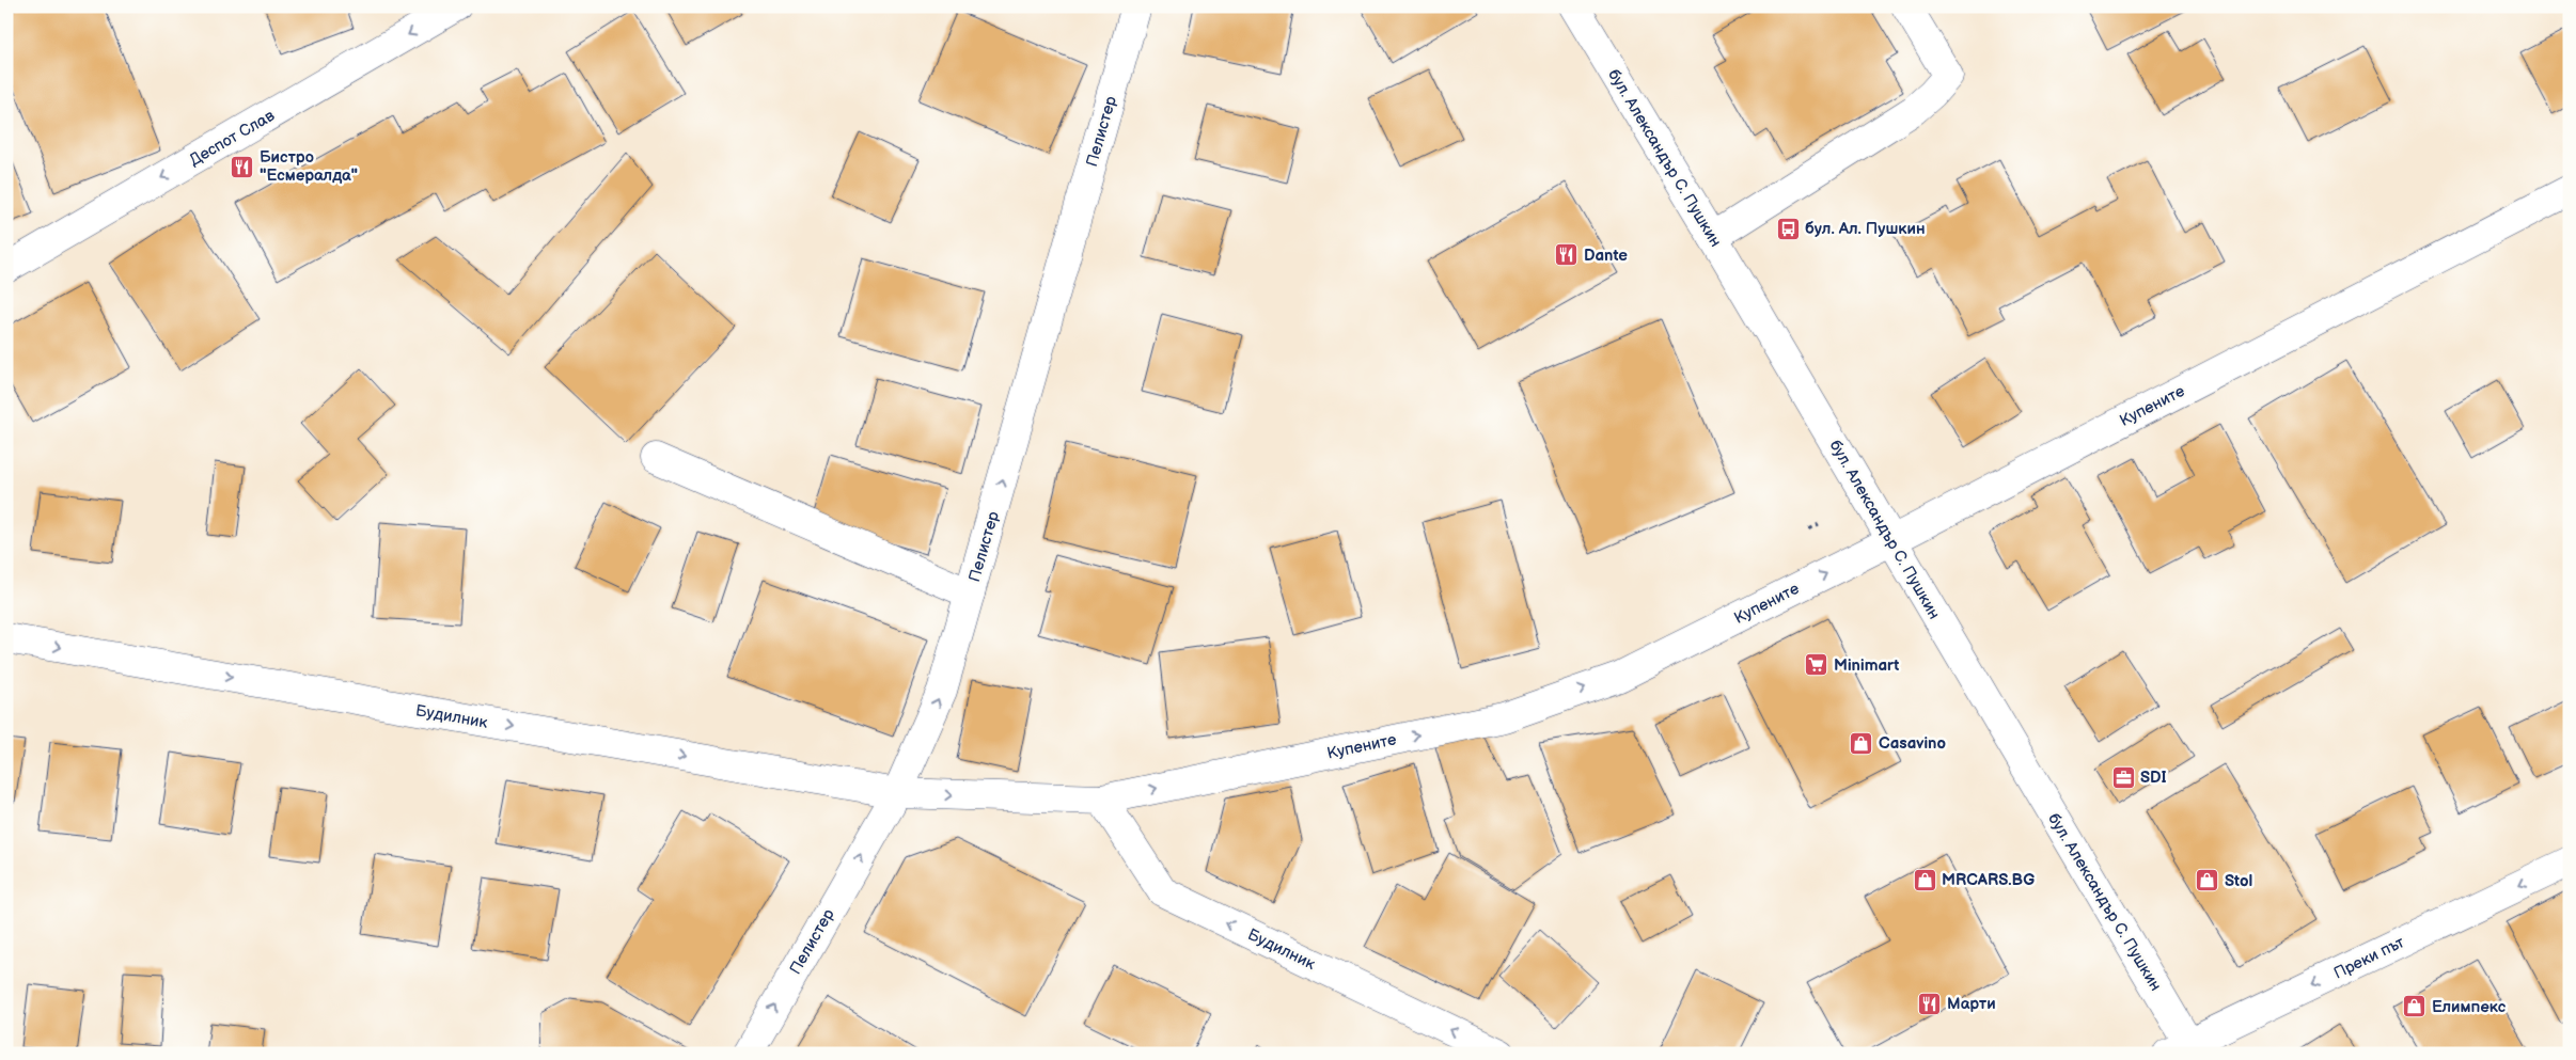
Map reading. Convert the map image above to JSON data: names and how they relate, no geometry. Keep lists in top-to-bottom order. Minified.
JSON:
{"streets":{"street":["Пелистер","Деспот Слав","бул. Александър С. Пушкин","Купените","Будилник","Преки път"]},"crossings":[["Пелистер","Купените"],["Пелистер","Будилник"],["бул. Александър С. Пушкин","Купените"],["бул. Александър С. Пушкин","Преки път"],["Купените","Будилник"]],"one_way":["Пелистер","Деспот Слав","Купените","Преки път"],"places":{"restaurant":["Бистро \"Есмералда\"","Dante","Марти"],"bus stop":["бул. Ал. Пушкин"],"supermarket":["Minimart"],"shop":["Casavino","MRCARS.BG","Stol","Елимпекс"],"office":["SDI"]}}
